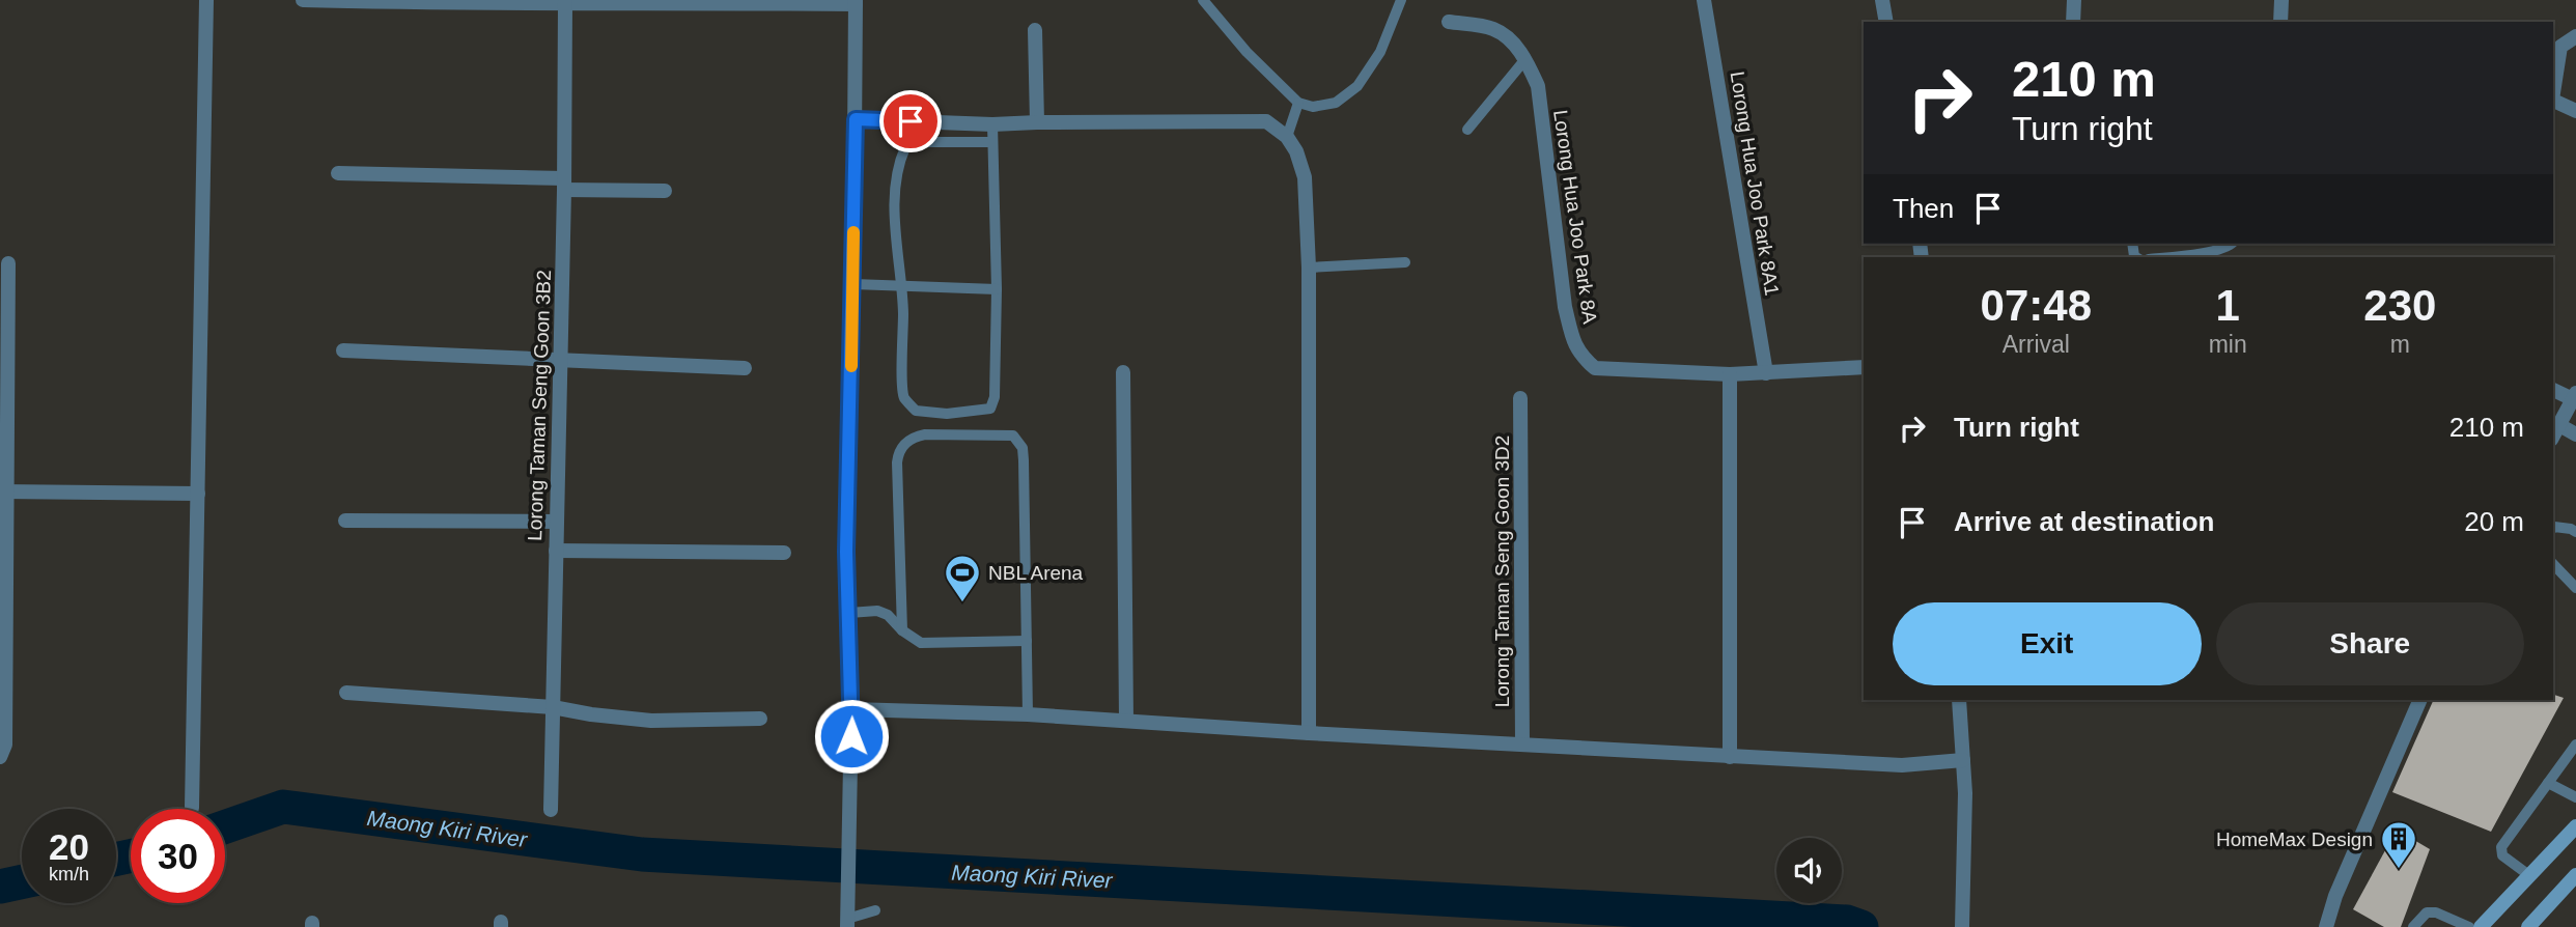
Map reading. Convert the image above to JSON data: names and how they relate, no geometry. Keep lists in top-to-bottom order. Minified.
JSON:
{"streets":{"street":["Lorong Hua Joo Park 8A1","Lorong Hua Joo Park 8A","Lorong Taman Seng Goon 3B2","Lorong Taman Seng Goon 3D2"]},"crossings":[["Lorong Hua Joo Park 8A1","Lorong Hua Joo Park 8A"]],"water":["Maong Kiri River"],"places":{"sports":["NBL Arena"],"building":["HomeMax Design"]},"page":{"turn":["210 m","Turn right"],"then":"Then","eta":["07:48","Arrival","1","min","230","m"],"list":[{"name":"Turn right","value":"210 m"},{"name":"Arrive at destination","value":"20 m"}],"buttons":["Exit","Share"],"speed":"20 km/h","limit":"30"}}
